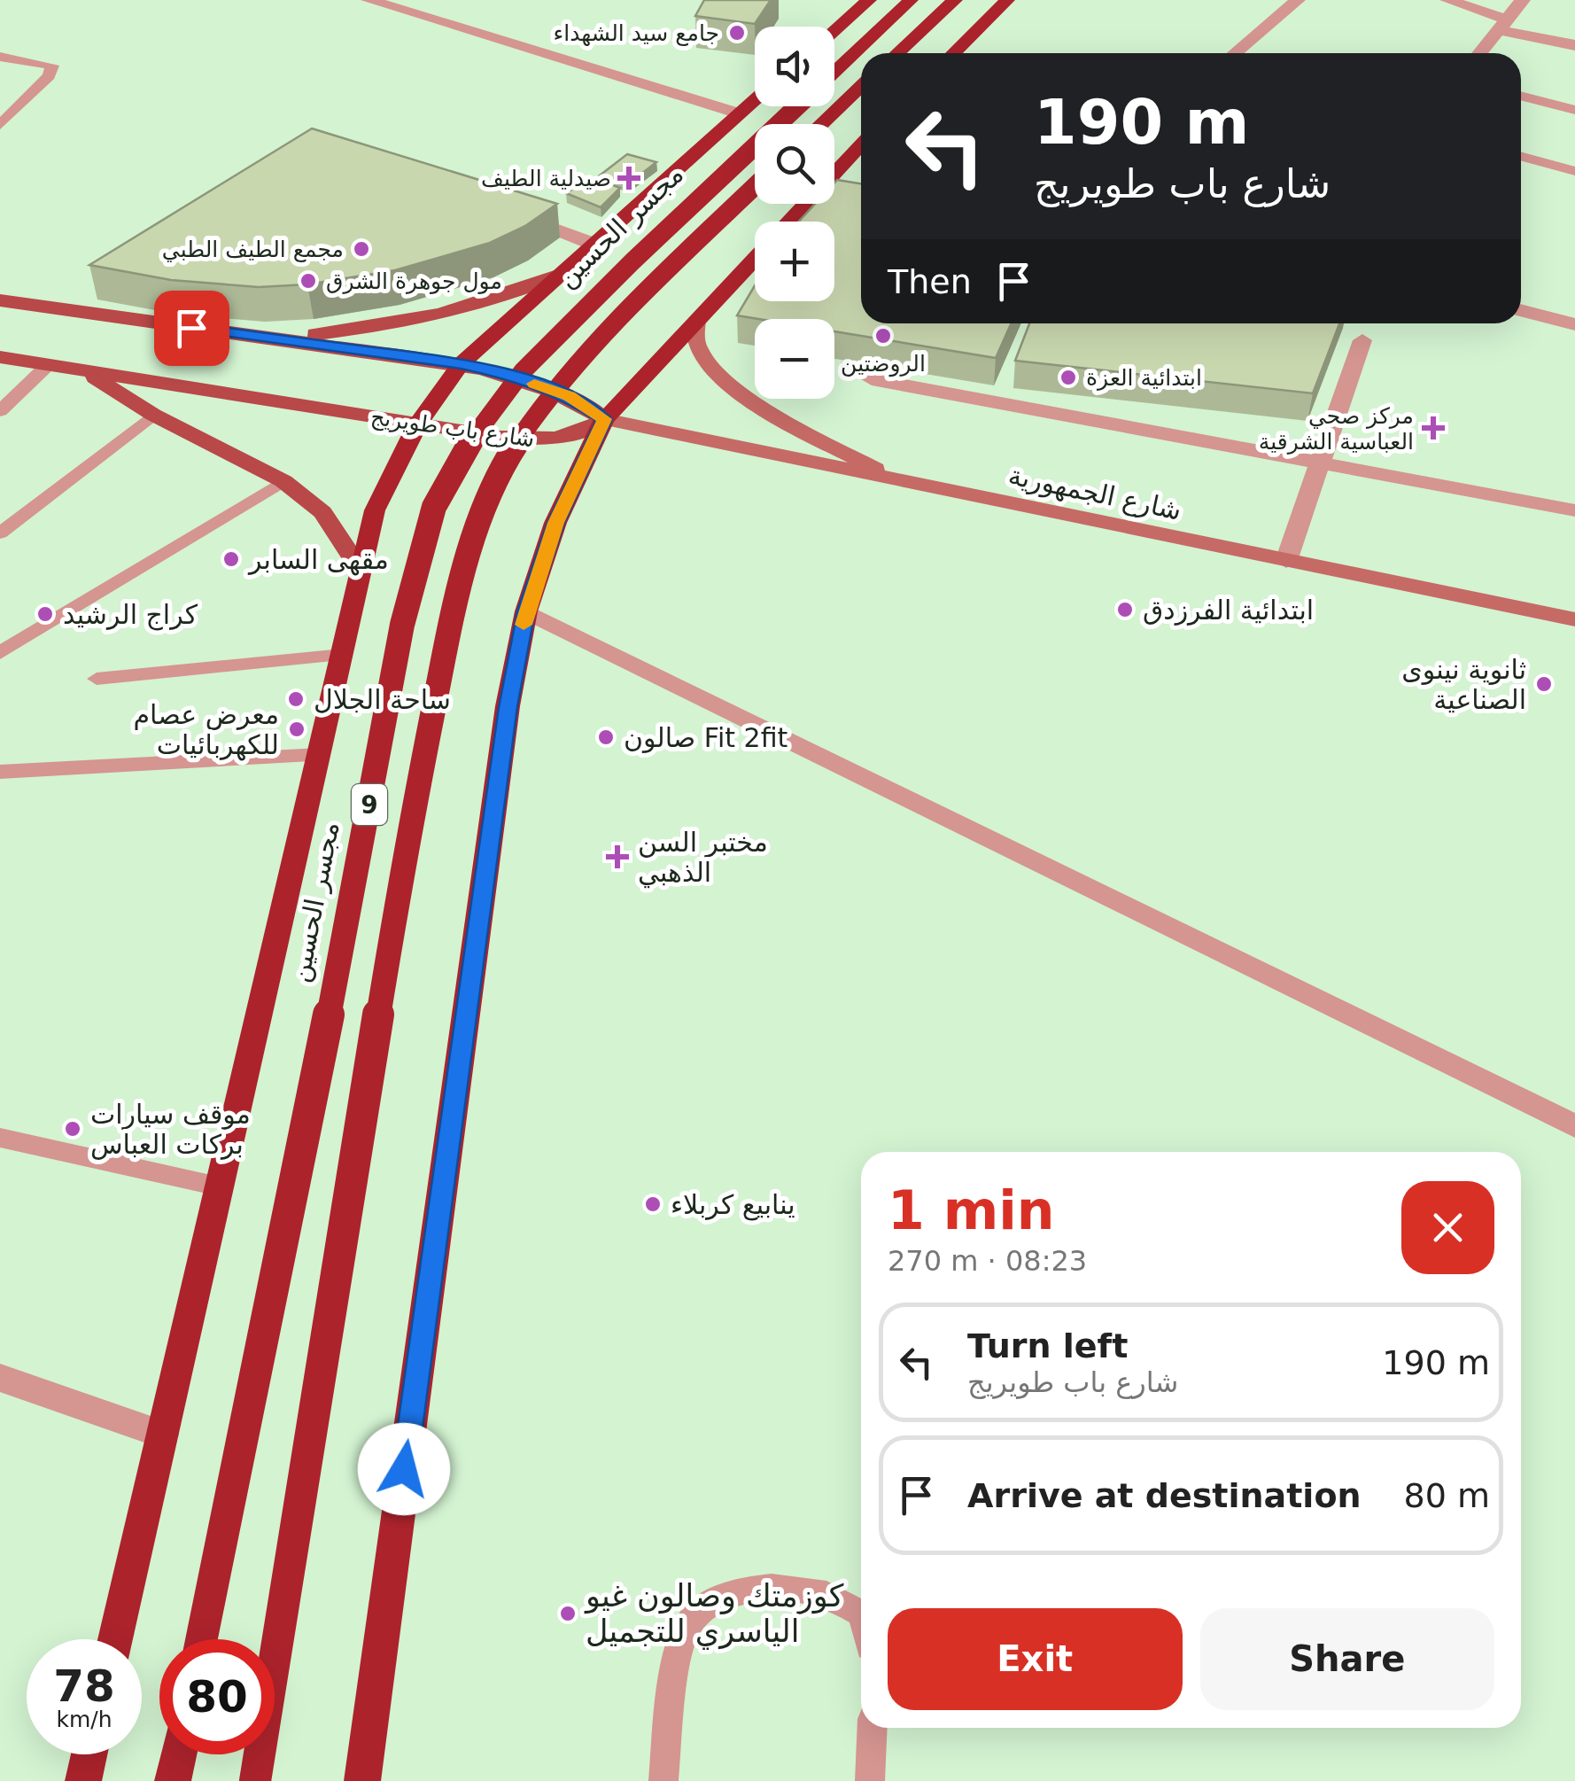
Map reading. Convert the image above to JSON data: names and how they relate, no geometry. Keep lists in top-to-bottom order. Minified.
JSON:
{"streets":{"highway":["مجسر الحسين","9"],"main road":["شارع باب طويريج","شارع الجمهورية"]},"crossings":[["شارع باب طويريج","شارع الجمهورية"]],"places":{"other":["جامع سيد الشهداء","مجمع الطيف الطبي","مول جوهرة الشرق","الروضتين","ابتدائية العزة","مقهى السابر","ابتدائية الفرزدق","كراج الرشيد","ثانوية نينوى الصناعية","ساحة الجلال","معرض عصام للكهربائيات","صالون Fit 2fit","موقف سيارات بركات العباس","ينابيع كربلاء","كوزمتك وصالون غيو الياسري للتجميل"],"health":["صيدلية الطيف","مركز صحي العباسية الشرقية","مختبر السن الذهبي"]},"page":{"map_buttons":["+","−"],"turn":["190 m","شارع باب طويريج"],"then":"Then","heading":["1 min","270 m · 08:23"],"list":[{"name":"Turn left","note":"شارع باب طويريج","value":"190 m"},{"name":"Arrive at destination","value":"80 m"}],"buttons":["Exit","Share"],"speed":"78 km/h","limit":"80"}}
